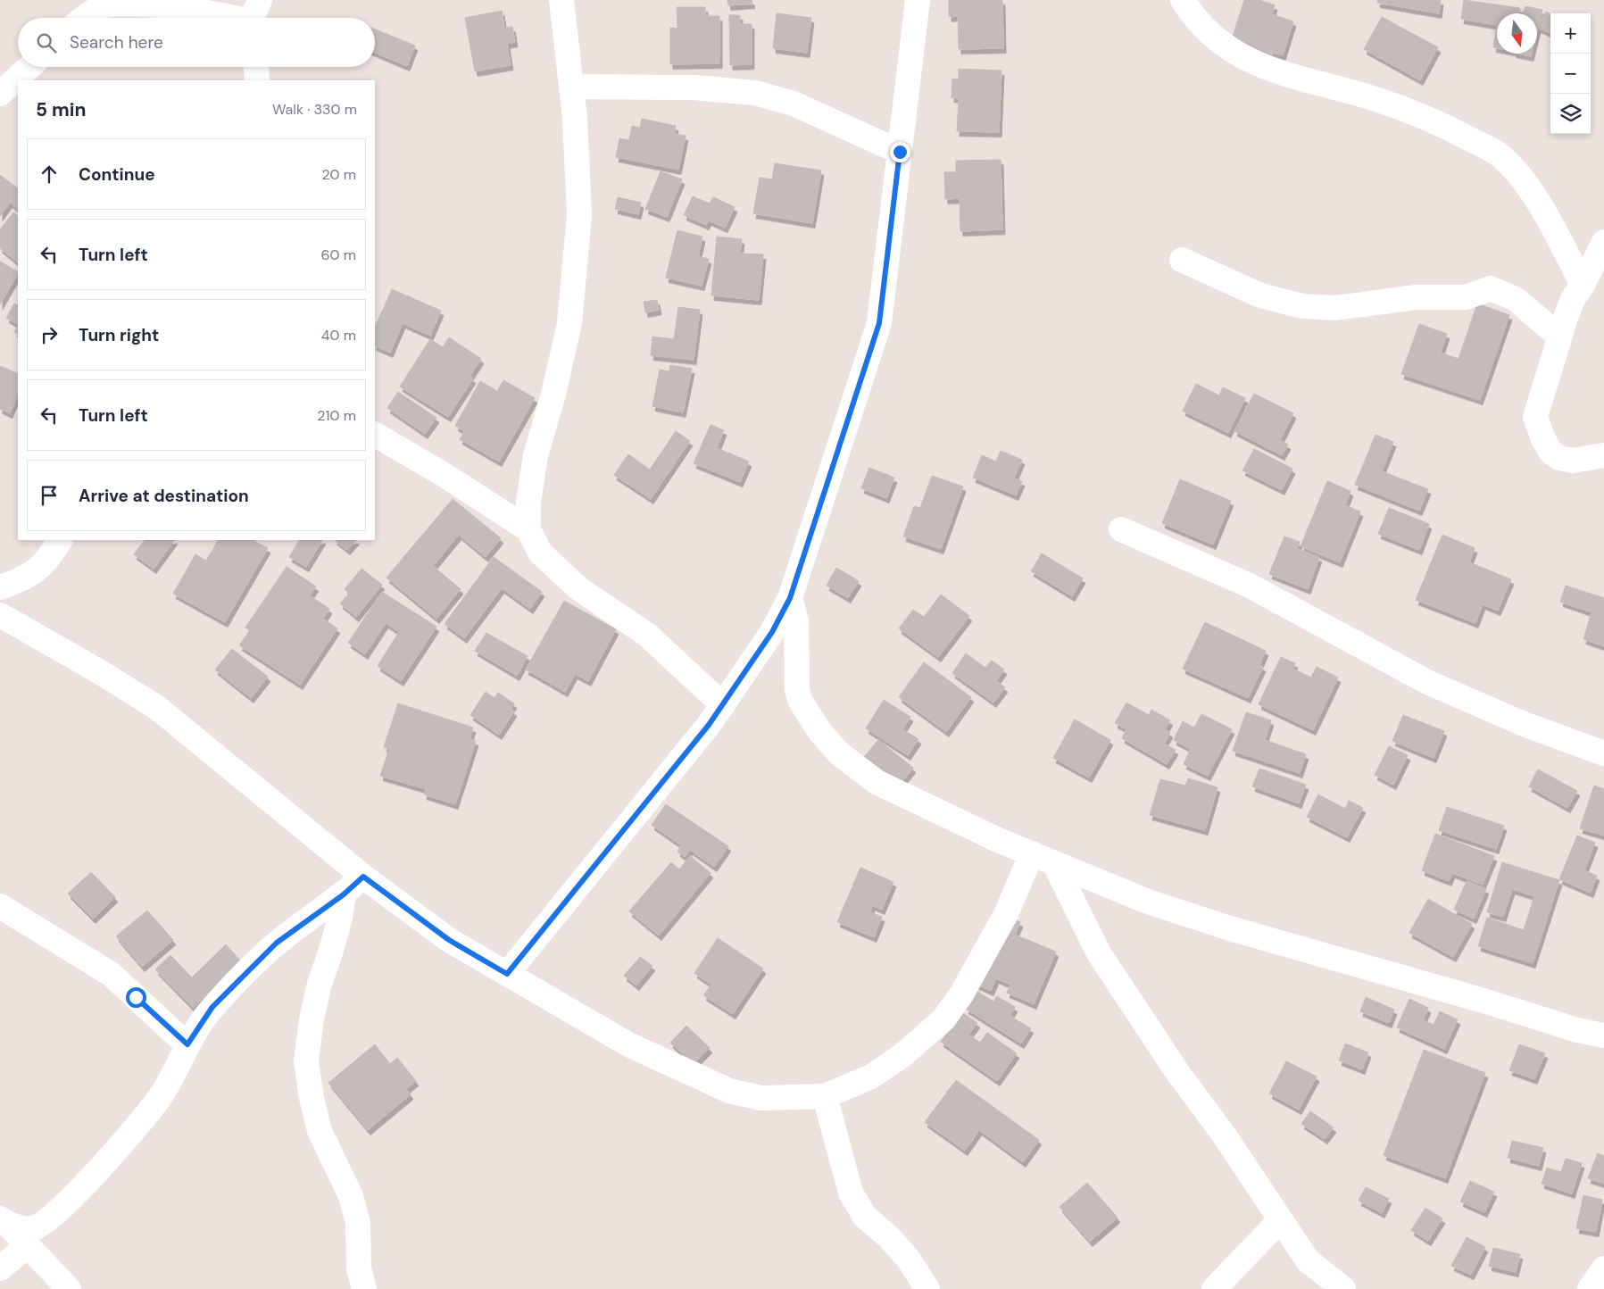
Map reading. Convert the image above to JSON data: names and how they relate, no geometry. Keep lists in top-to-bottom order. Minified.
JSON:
{"north":"bottom","page":{"map_buttons":["+","−"],"search":"Search here","heading":["5 min","Walk · 330 m"],"list":[["Continue","20 m"],["Turn left","60 m"],["Turn right","40 m"],["Turn left","210 m"],"Arrive at destination"]}}
